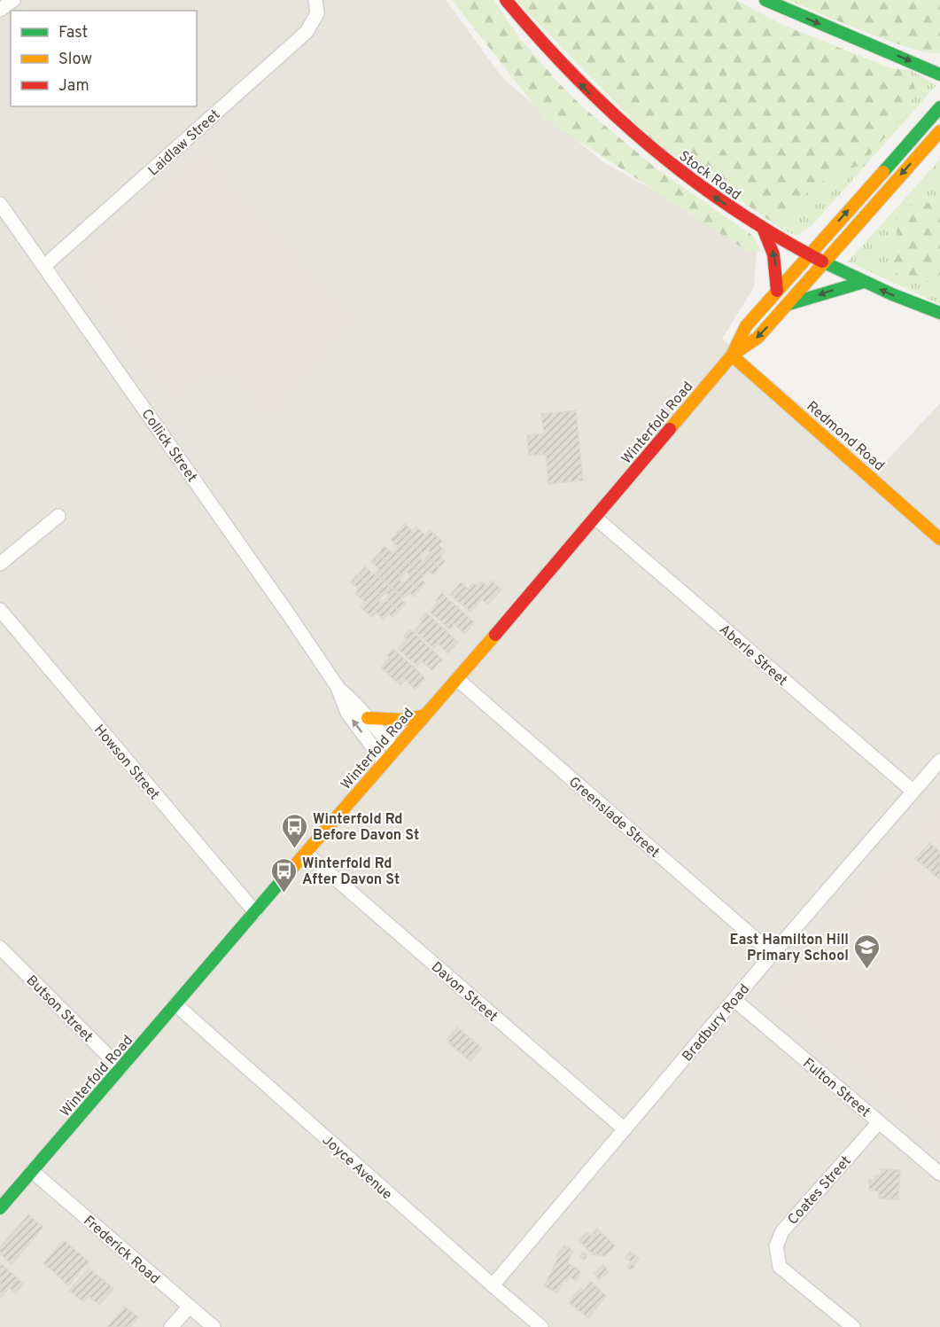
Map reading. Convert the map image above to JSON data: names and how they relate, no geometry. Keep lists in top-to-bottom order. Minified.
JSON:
{"streets":{"main road":["Stock Road","Winterfold Road","Redmond Road"],"street":["Laidlaw Street","Collick Street","Aberle Street","Howson Street","Greenslade Street","Davon Street","Butson Street","Bradbury Road","Fulton Street","Joyce Avenue","Coates Street","Frederick Road"]},"crossings":[["Laidlaw Street","Collick Street"],["Stock Road","Winterfold Road"],["Winterfold Road","Redmond Road"],["Winterfold Road","Collick Street"],["Winterfold Road","Aberle Street"],["Winterfold Road","Howson Street"],["Winterfold Road","Greenslade Street"],["Winterfold Road","Davon Street"],["Winterfold Road","Butson Street"],["Winterfold Road","Joyce Avenue"],["Winterfold Road","Frederick Road"],["Aberle Street","Bradbury Road"],["Greenslade Street","Bradbury Road"],["Davon Street","Bradbury Road"],["Bradbury Road","Fulton Street"],["Bradbury Road","Joyce Avenue"],["Fulton Street","Coates Street"]],"one_way":["Stock Road"],"places":{"bus stop":["Winterfold Rd Before Davon St","Winterfold Rd After Davon St"],"school or university":["East Hamilton Hill Primary School"]},"legend":["Fast","Slow","Jam"]}
